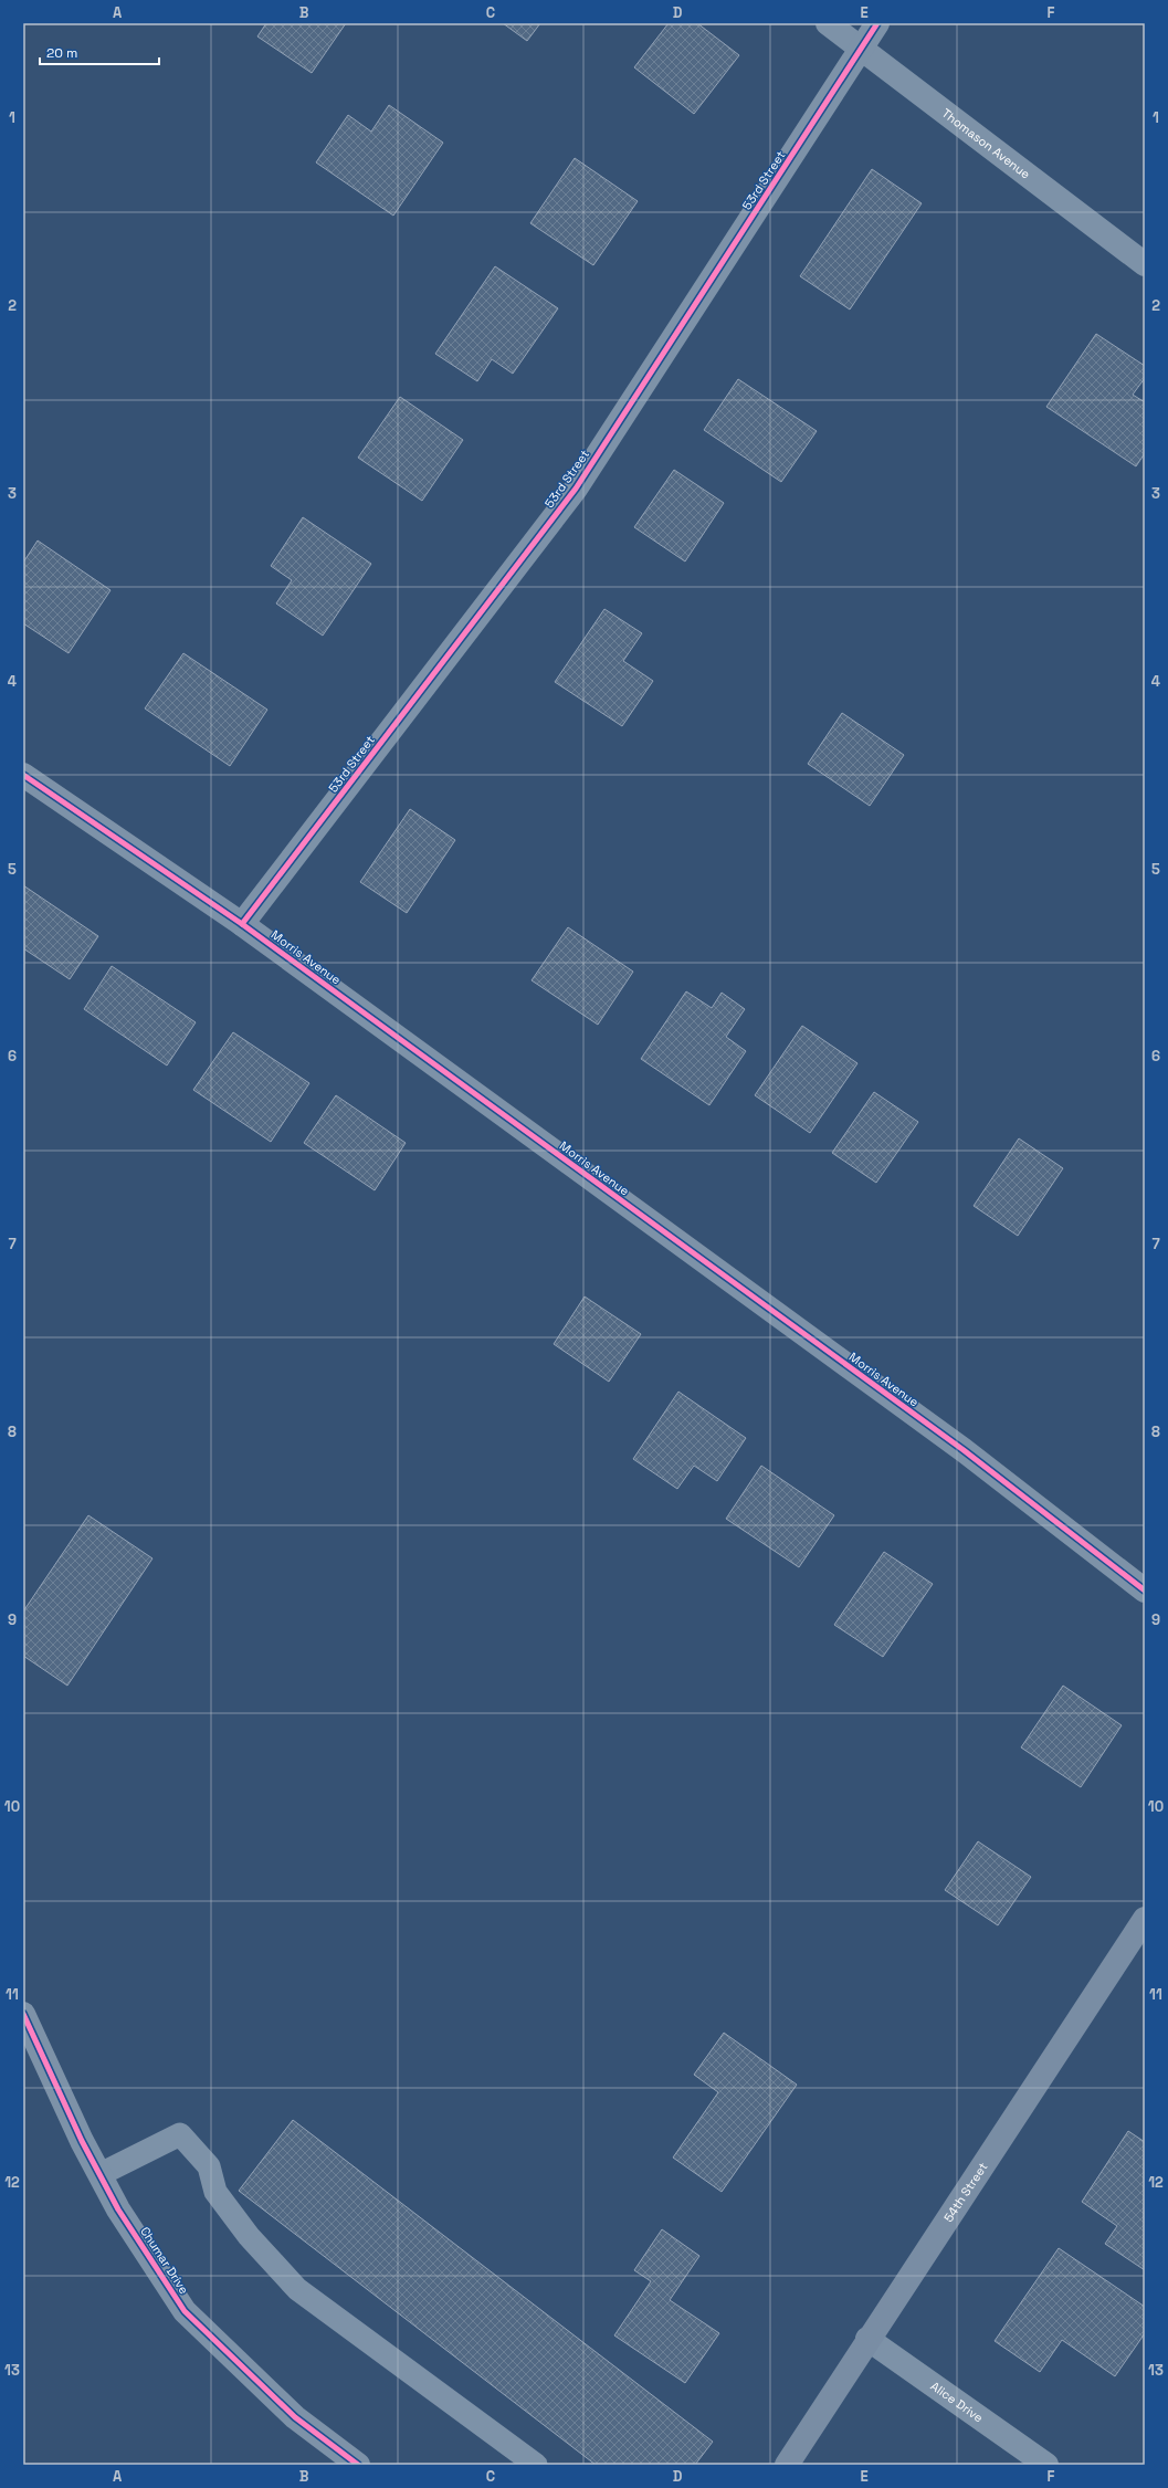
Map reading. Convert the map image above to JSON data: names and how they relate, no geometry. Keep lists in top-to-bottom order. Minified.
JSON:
{"streets":{"main road":["54th Street"],"street":["Thomason Avenue","53rd Street","Morris Avenue","Chumar Drive","Alice Drive"]},"crossings":[["Thomason Avenue","53rd Street"],["53rd Street","Morris Avenue"],["54th Street","Alice Drive"]],"scale_bar":"20 m","grid":{"columns":["A","B","C","D","E","F"],"rows":["1","2","3","4","5","6","7","8","9","10","11","12","13"]}}
